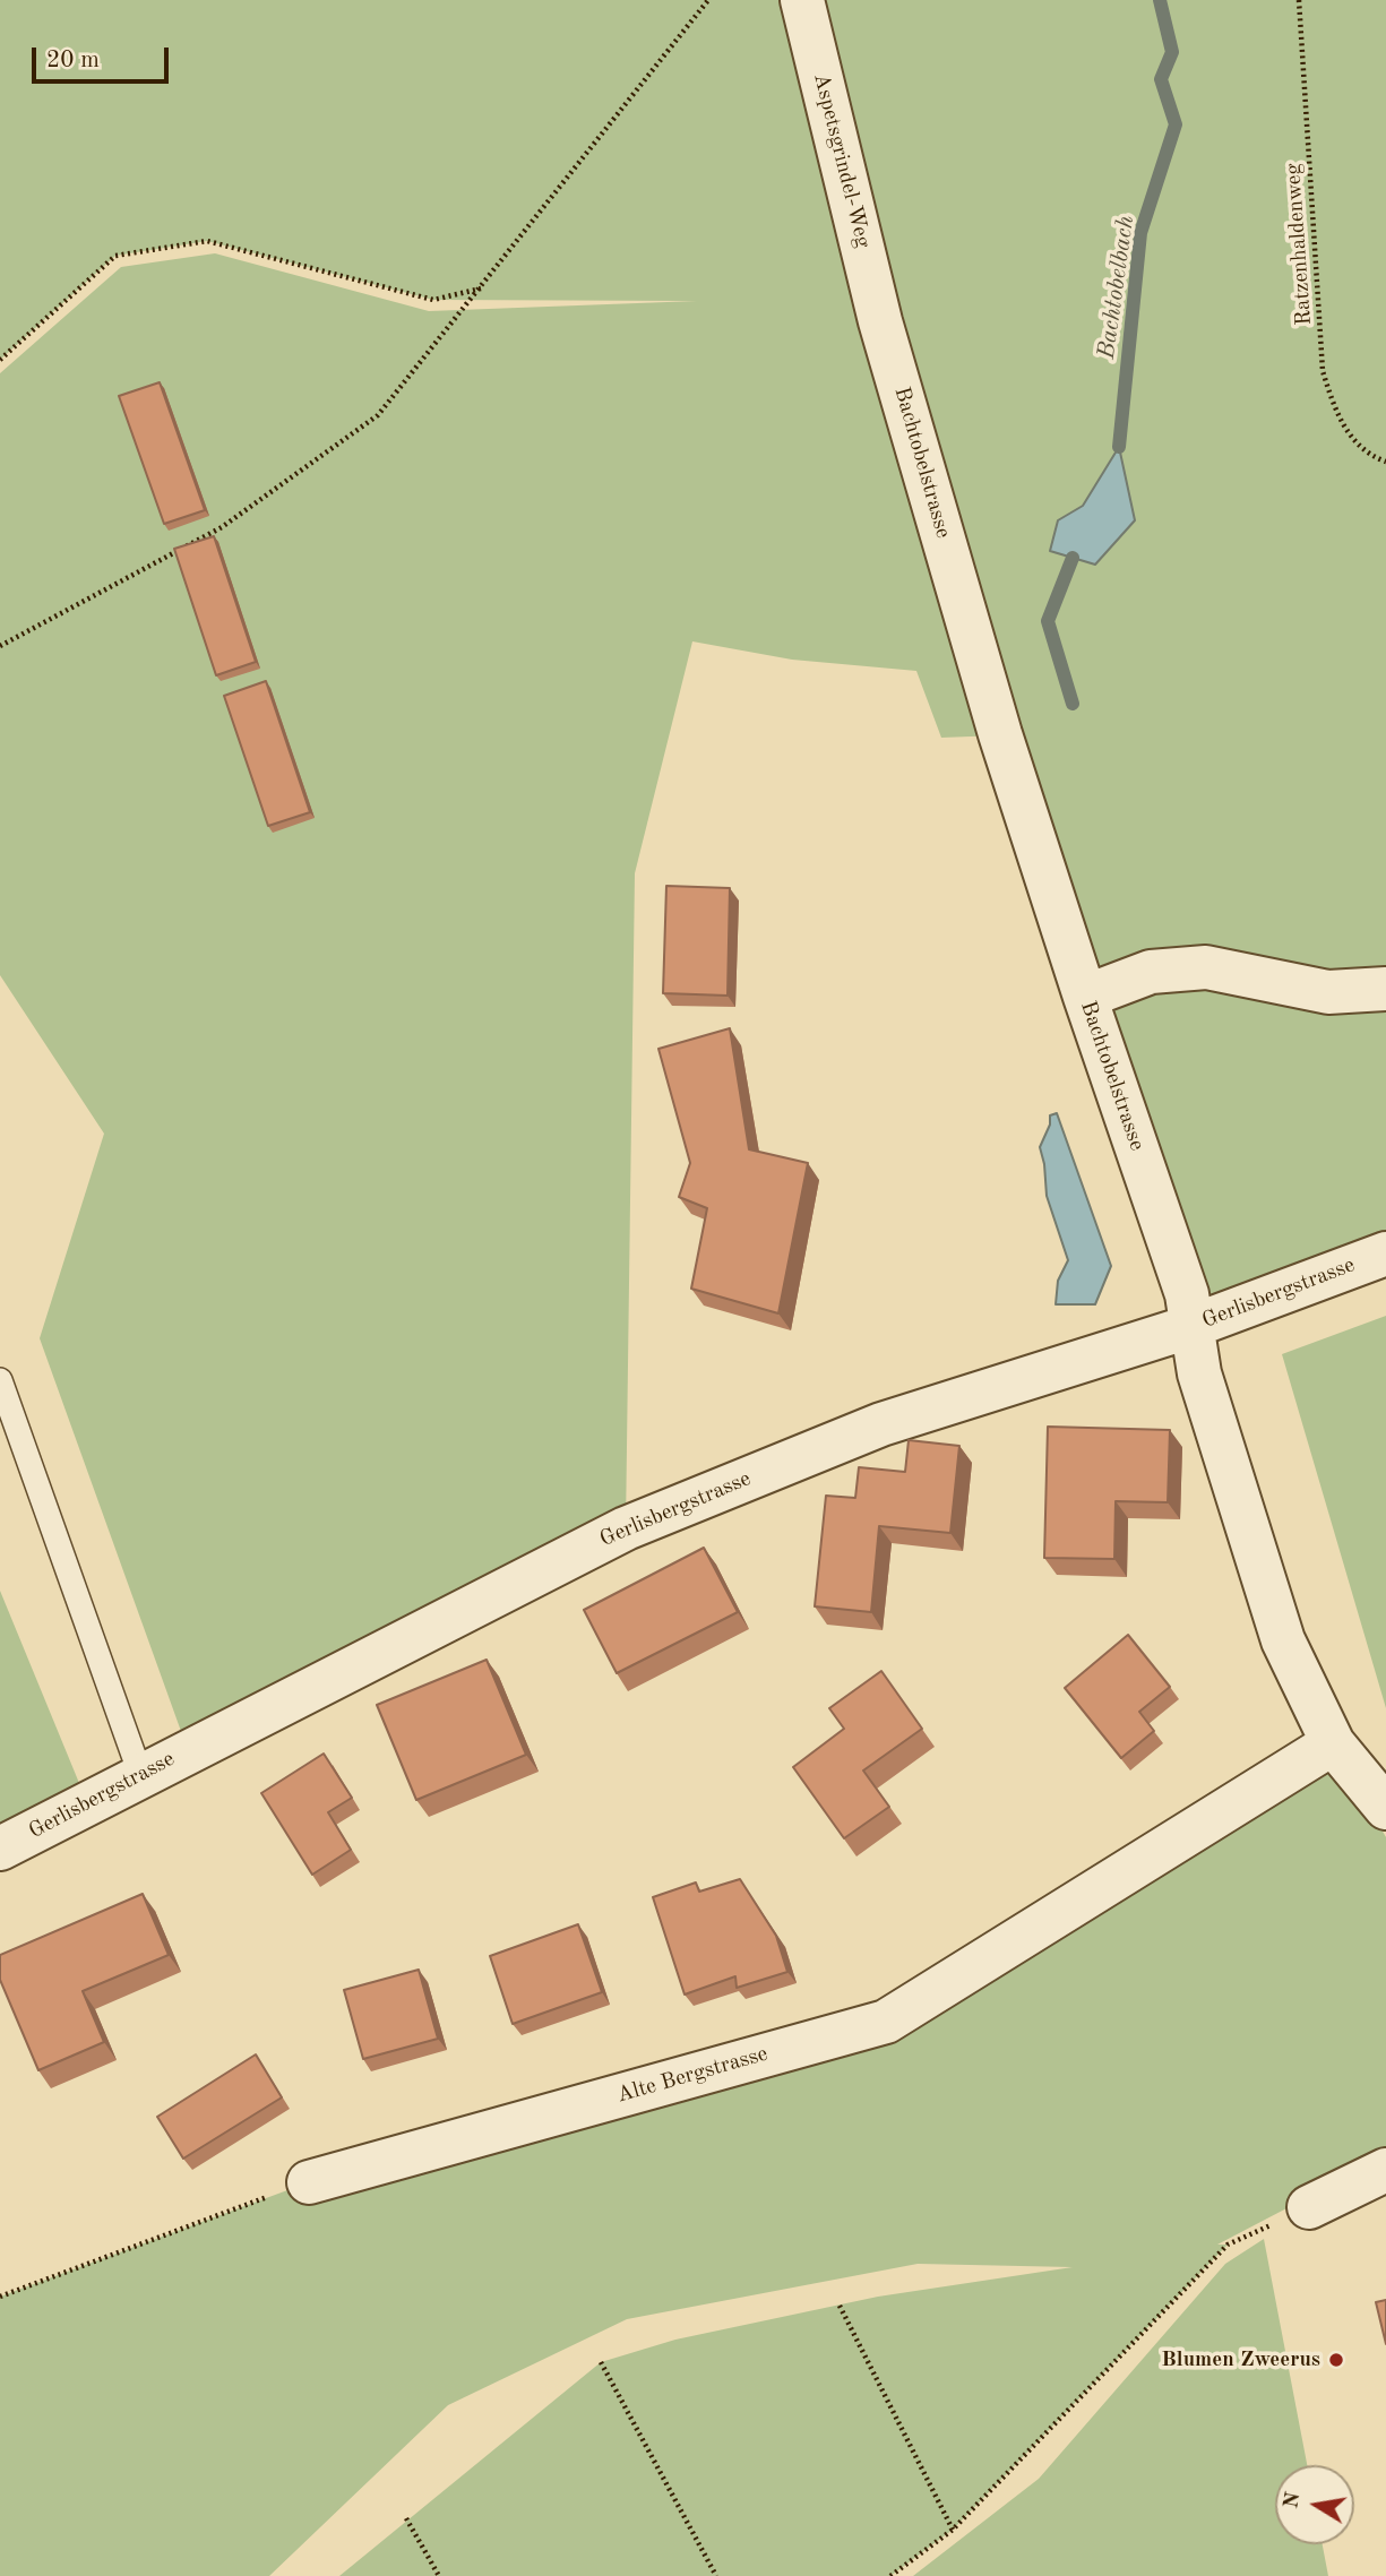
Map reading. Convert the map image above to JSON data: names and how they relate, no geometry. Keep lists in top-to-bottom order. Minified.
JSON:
{"streets":{"street":["Aspetsgrindel-Weg","Bachtobelstrasse","Gerlisbergstrasse","Alte Bergstrasse"],"path":["Ratzenhaldenweg"]},"crossings":[["Aspetsgrindel-Weg","Bachtobelstrasse"],["Bachtobelstrasse","Gerlisbergstrasse"],["Bachtobelstrasse","Alte Bergstrasse"]],"water":["Bachtobelbach"],"places":["Blumen Zweerus"],"scale_bar":"20 m","north":"left"}
